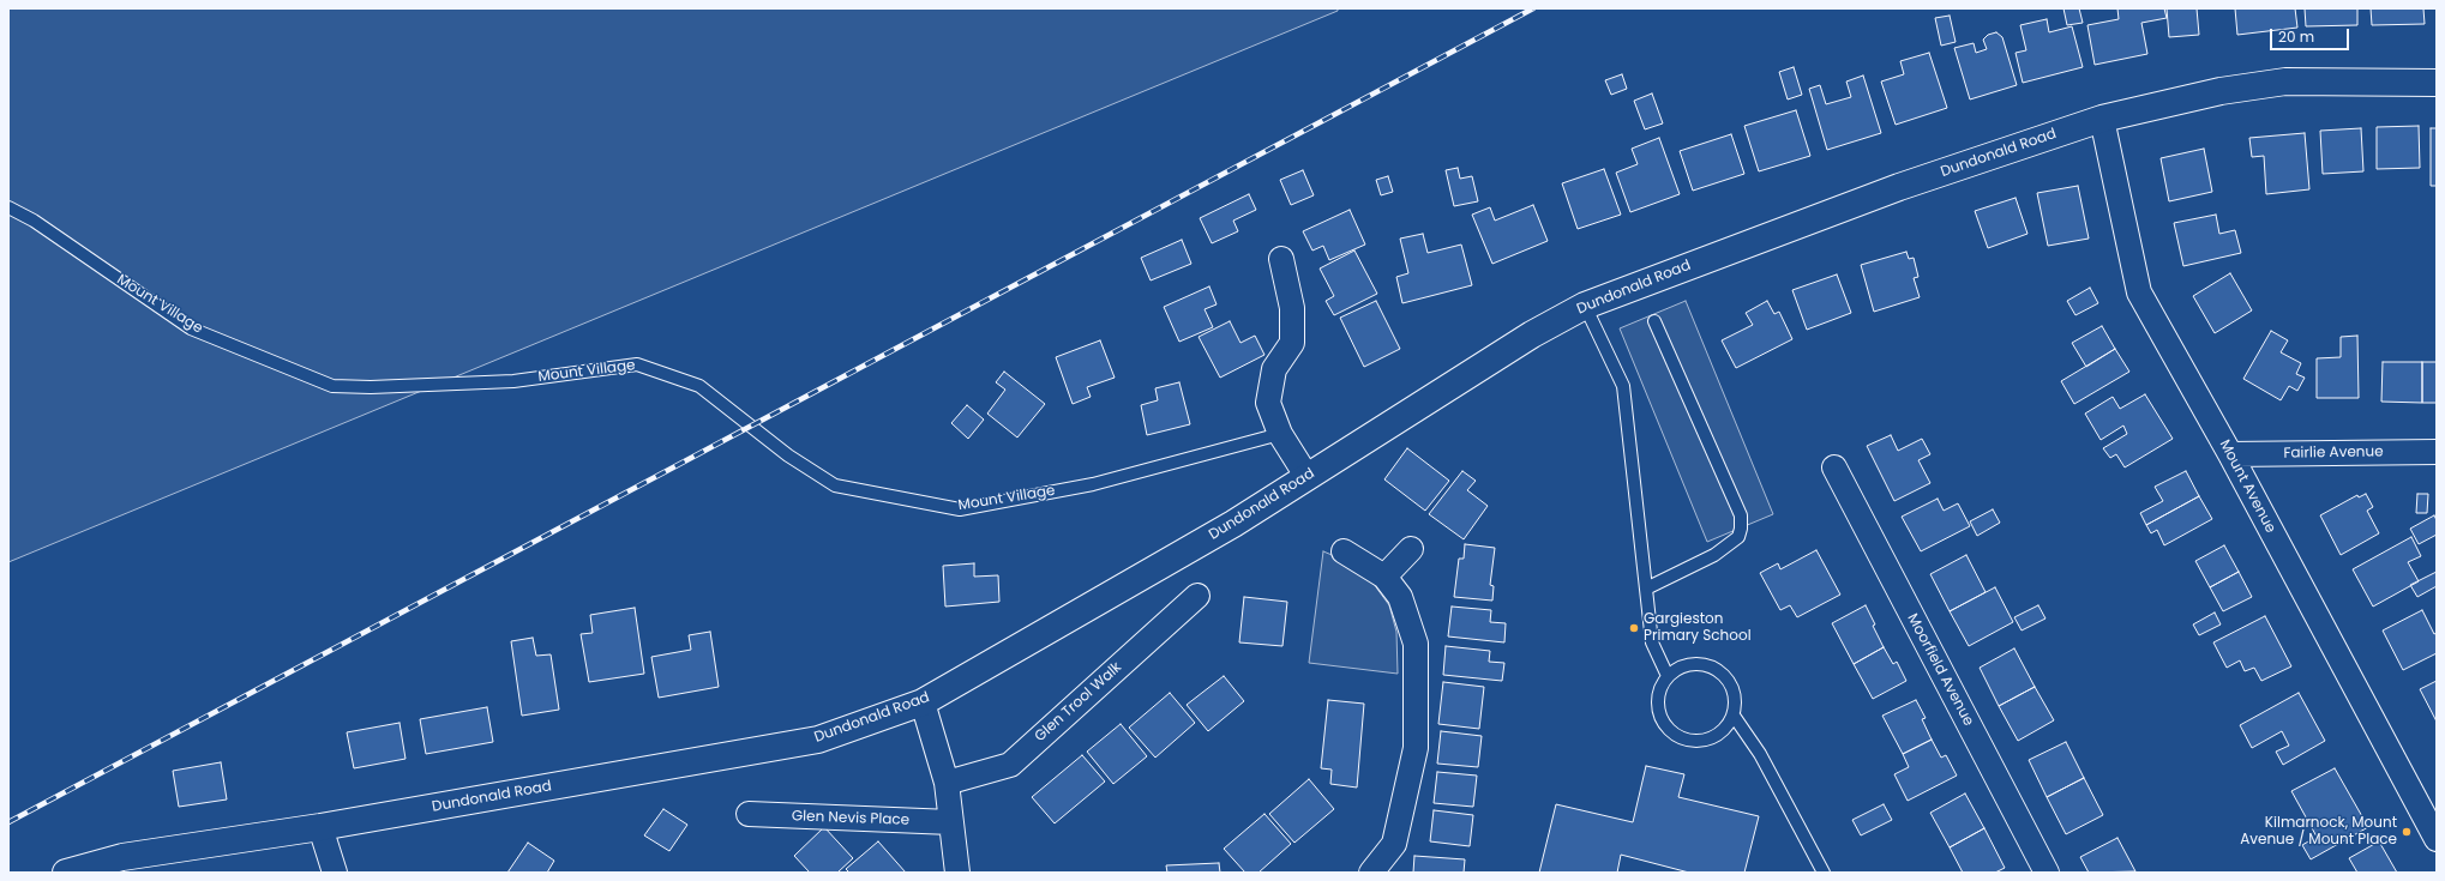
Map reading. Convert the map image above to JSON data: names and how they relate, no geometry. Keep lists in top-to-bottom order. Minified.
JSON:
{"streets":{"main road":["Dundonald Road"],"street":["Fairlie Avenue","Mount Avenue","Moorfield Avenue","Glen Trool Walk","Glen Nevis Place"],"lane":["Mount Village"]},"crossings":[["Dundonald Road","Mount Avenue"],["Fairlie Avenue","Mount Avenue"]],"places":["Gargieston Primary School","Kilmarnock, Mount Avenue / Mount Place"],"scale_bar":"20 m"}
